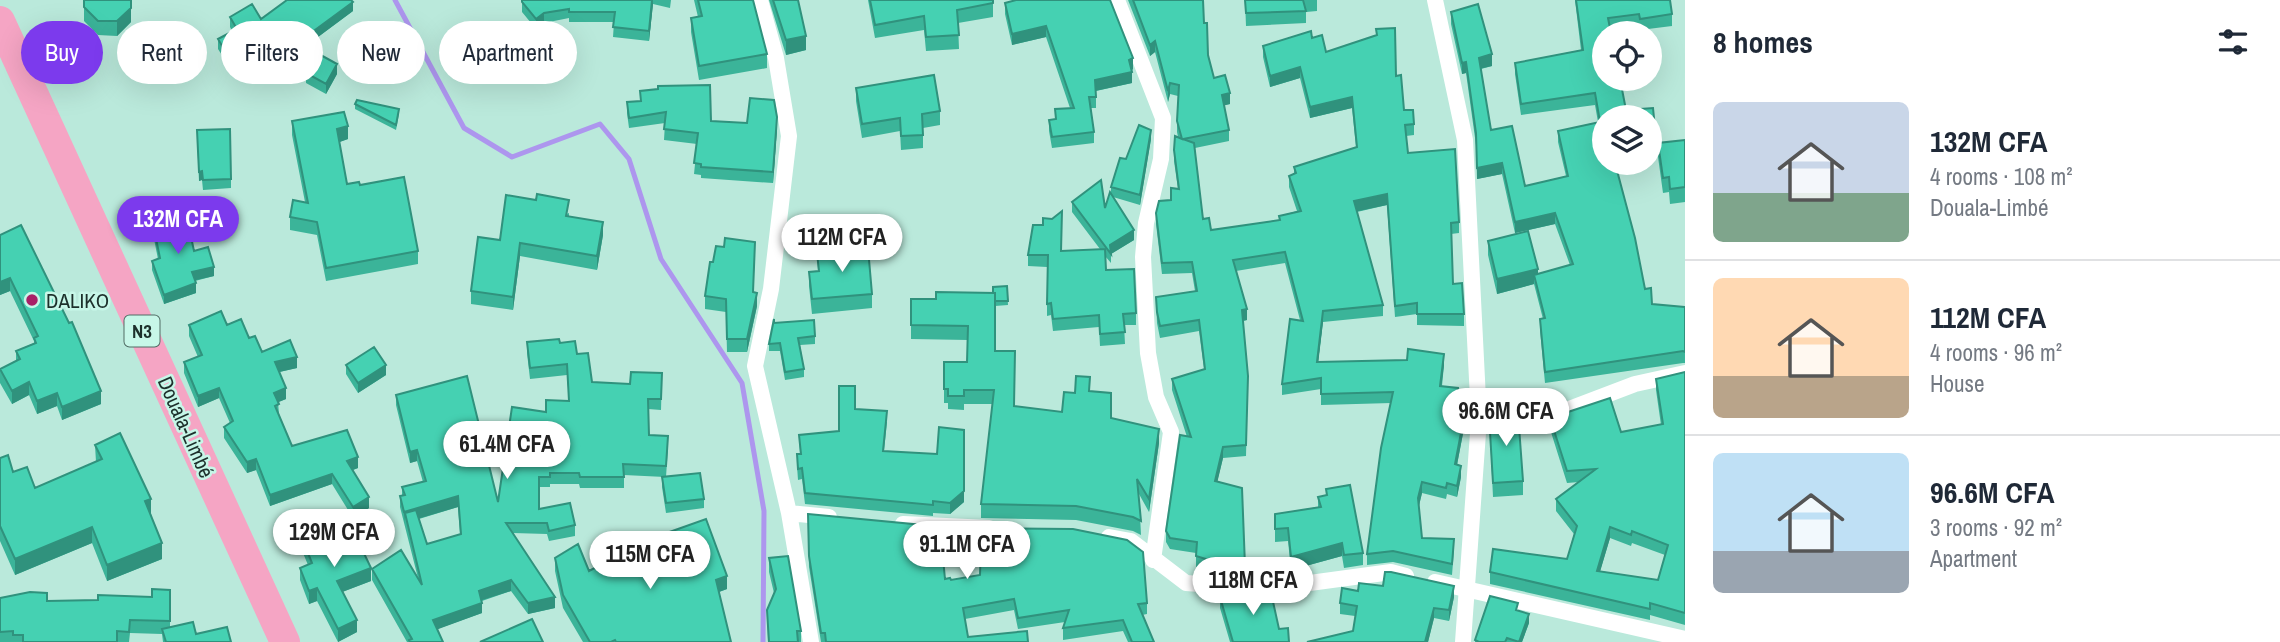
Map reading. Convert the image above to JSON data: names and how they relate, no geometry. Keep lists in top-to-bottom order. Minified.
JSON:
{"streets":{"highway":["N3","Douala-Limbé"]},"places":["DALIKO"],"page":{"heading":"8 homes","chip":["Buy","Rent","Filters","New","Apartment"],"list":[{"name":"132M CFA","note":"4 rooms · 108 m² · Douala-Limbé"},{"name":"112M CFA","note":"4 rooms · 96 m² · House"},{"name":"96.6M CFA","note":"3 rooms · 92 m² · Apartment"}],"price":["132M CFA","112M CFA","96.6M CFA","61.4M CFA","129M CFA","91.1M CFA","115M CFA","118M CFA"]}}
